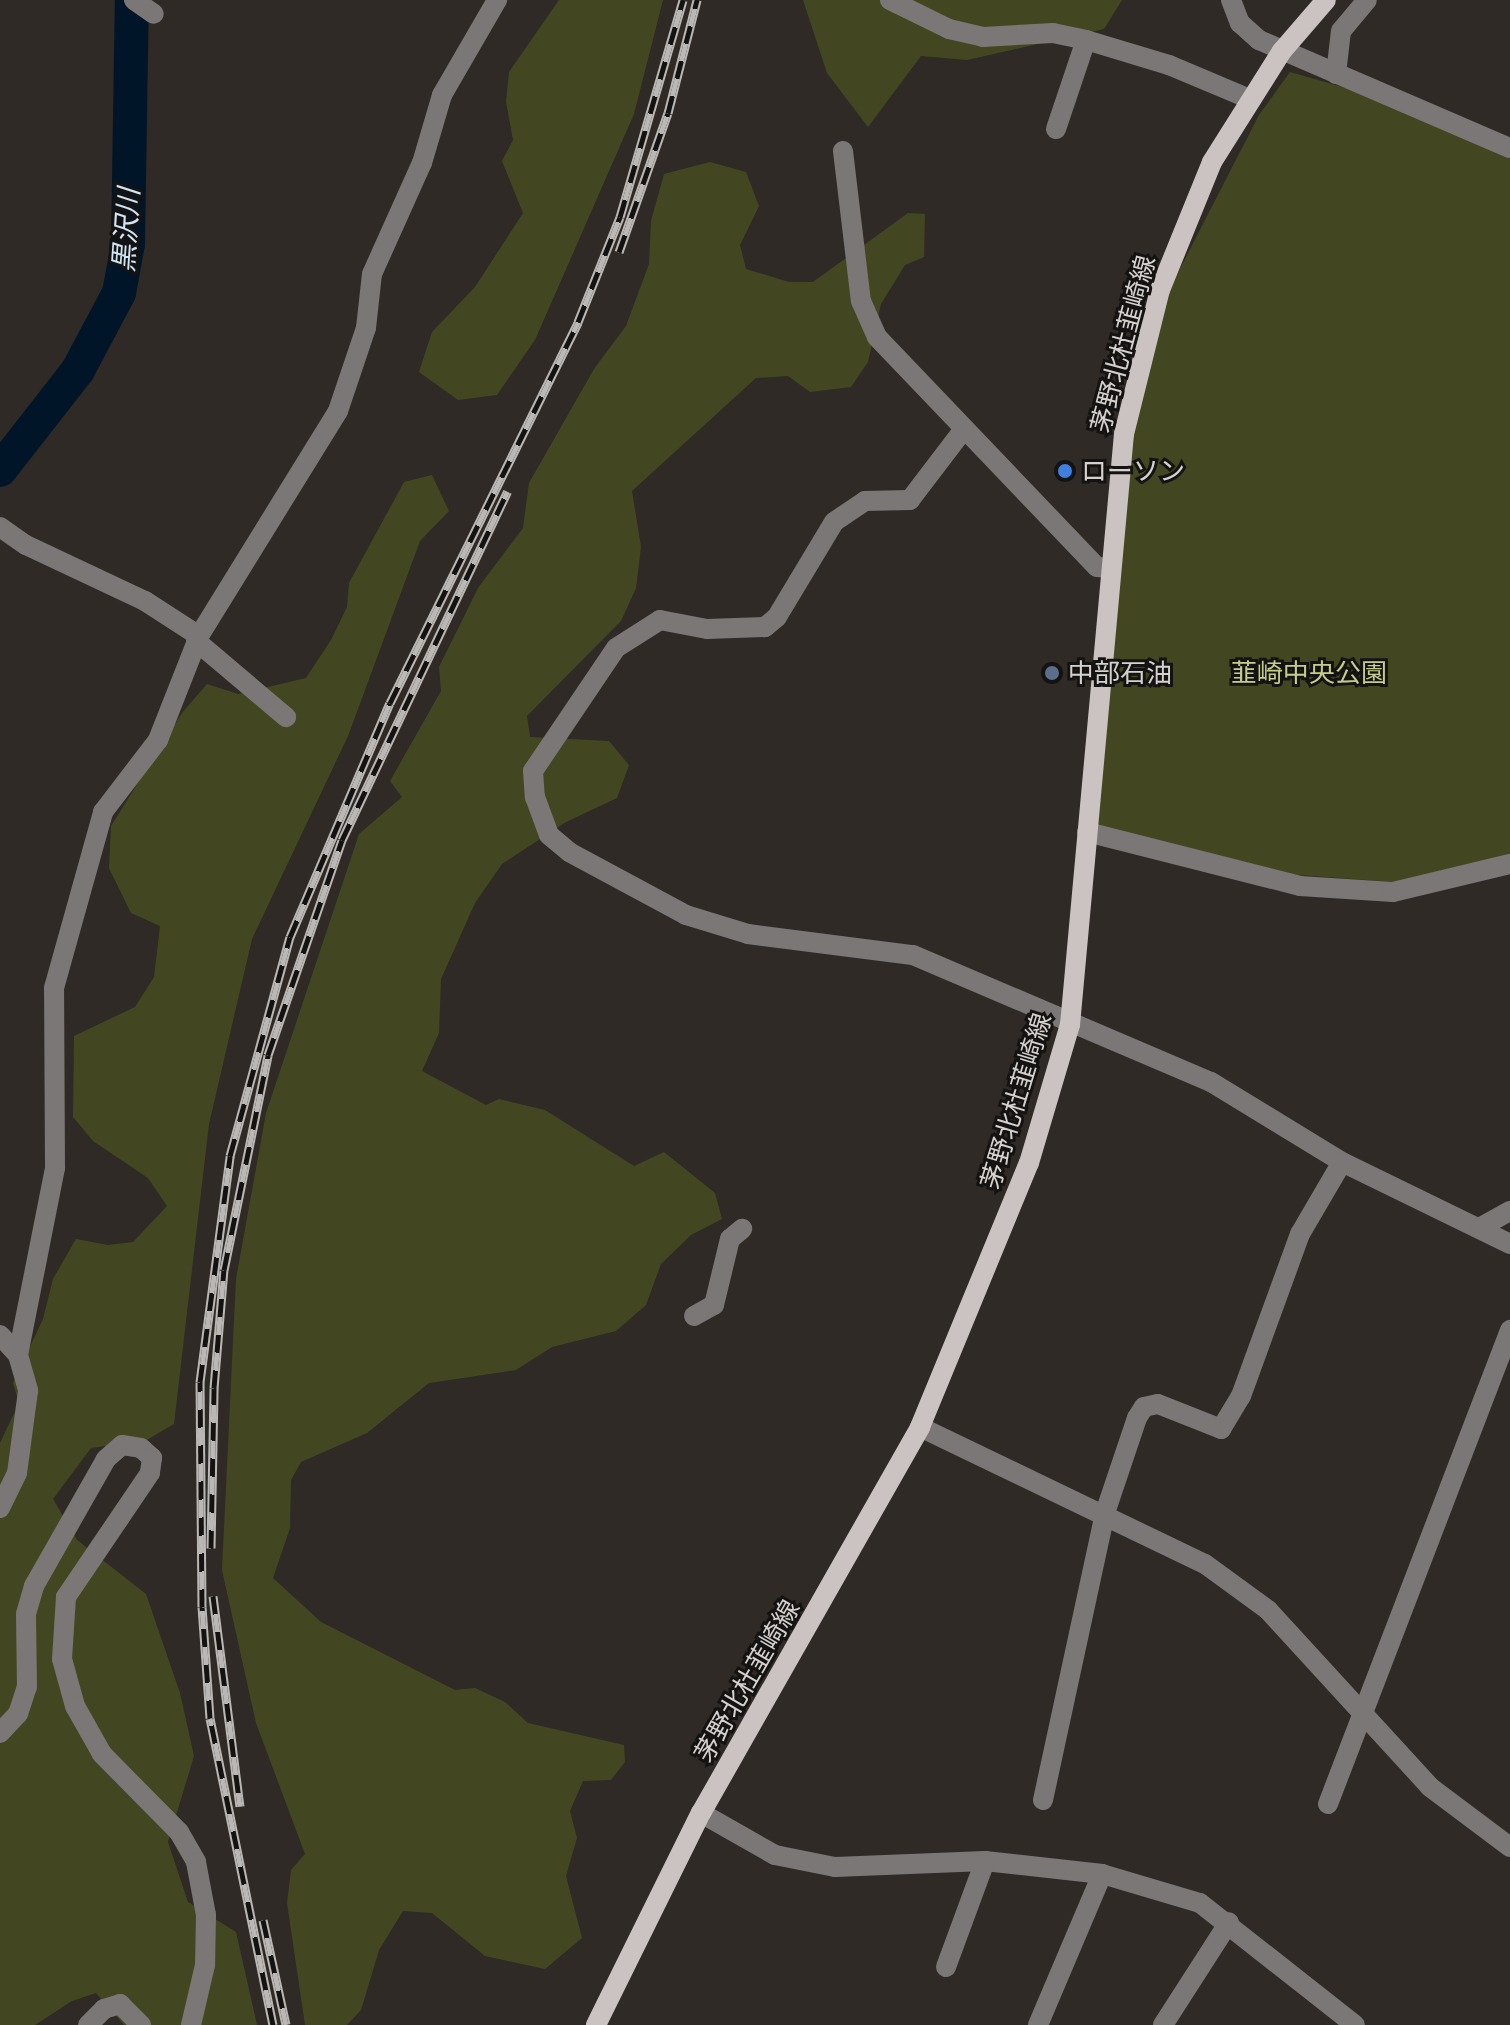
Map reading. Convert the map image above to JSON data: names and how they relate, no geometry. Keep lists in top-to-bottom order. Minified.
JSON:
{"streets":{"main road":["茅野北杜韮崎線"]},"water":["黒沢川"],"parks":["韮崎中央公園"],"places":["ローソン","中部石油"]}
